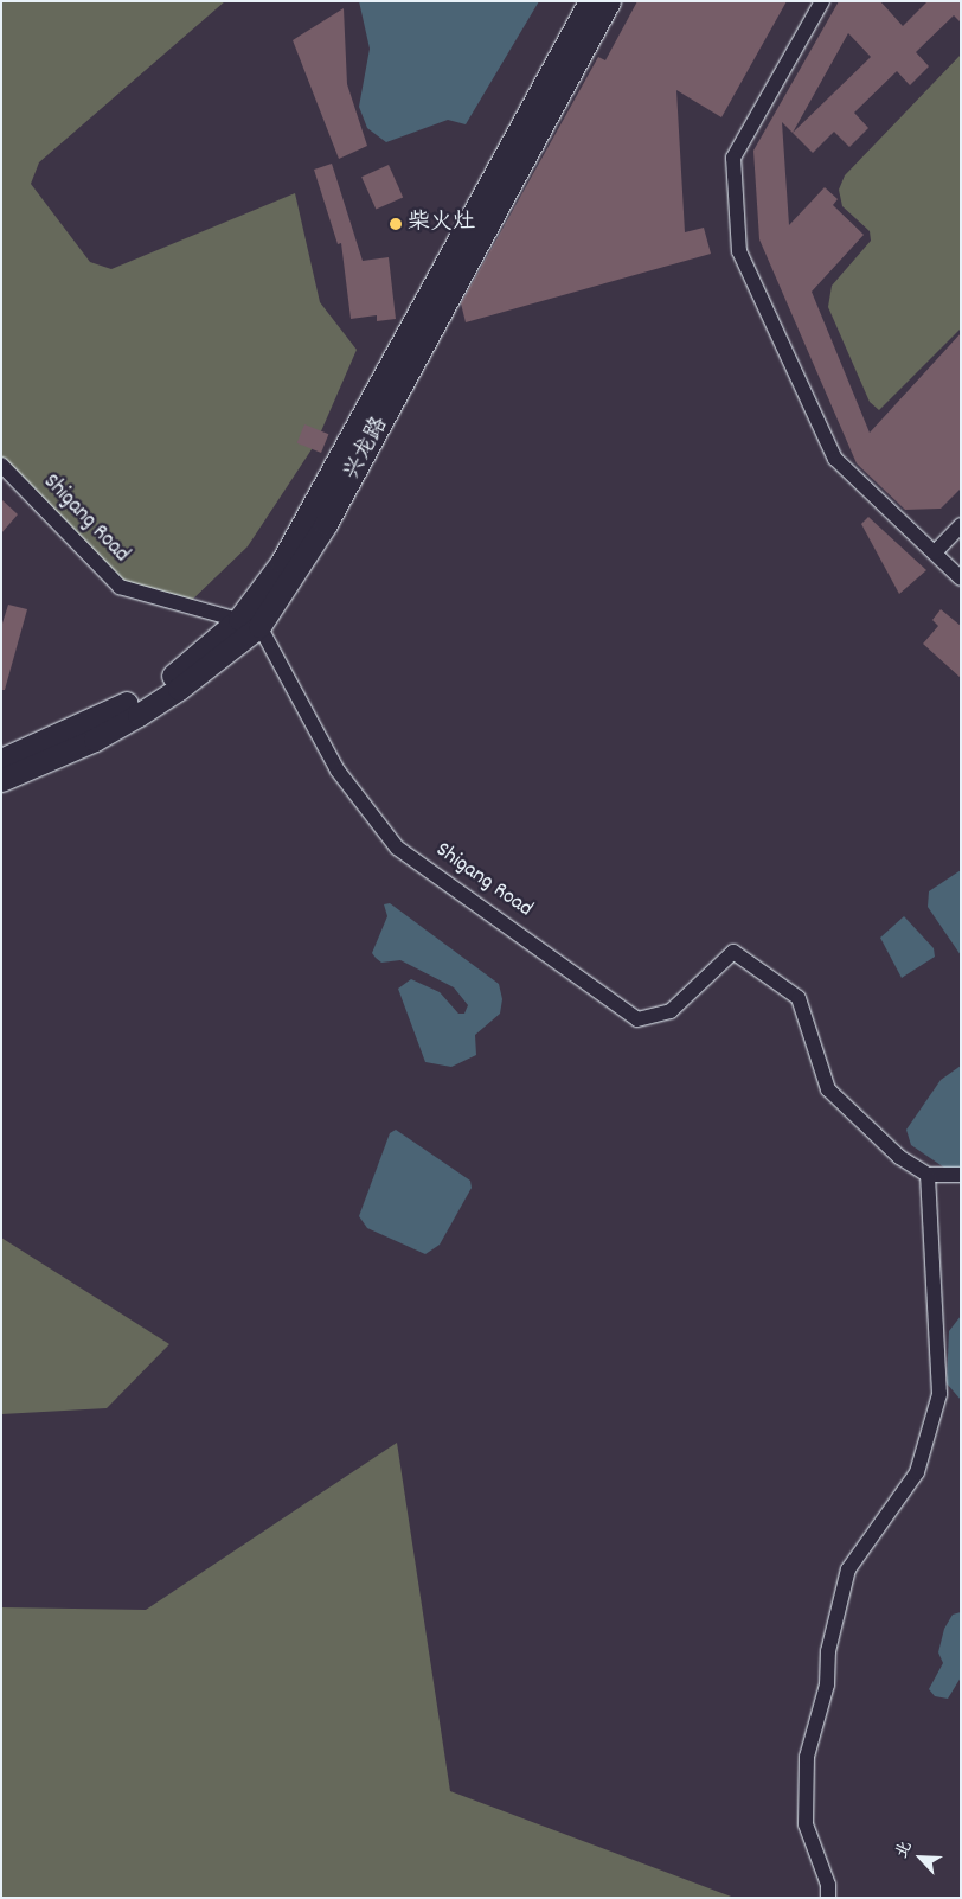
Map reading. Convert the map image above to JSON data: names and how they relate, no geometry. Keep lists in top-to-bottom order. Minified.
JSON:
{"streets":{"main road":["兴龙路"],"street":["Shigang Road"]},"crossings":[["兴龙路","Shigang Road"]],"places":["柴火灶"],"north":"top left"}
